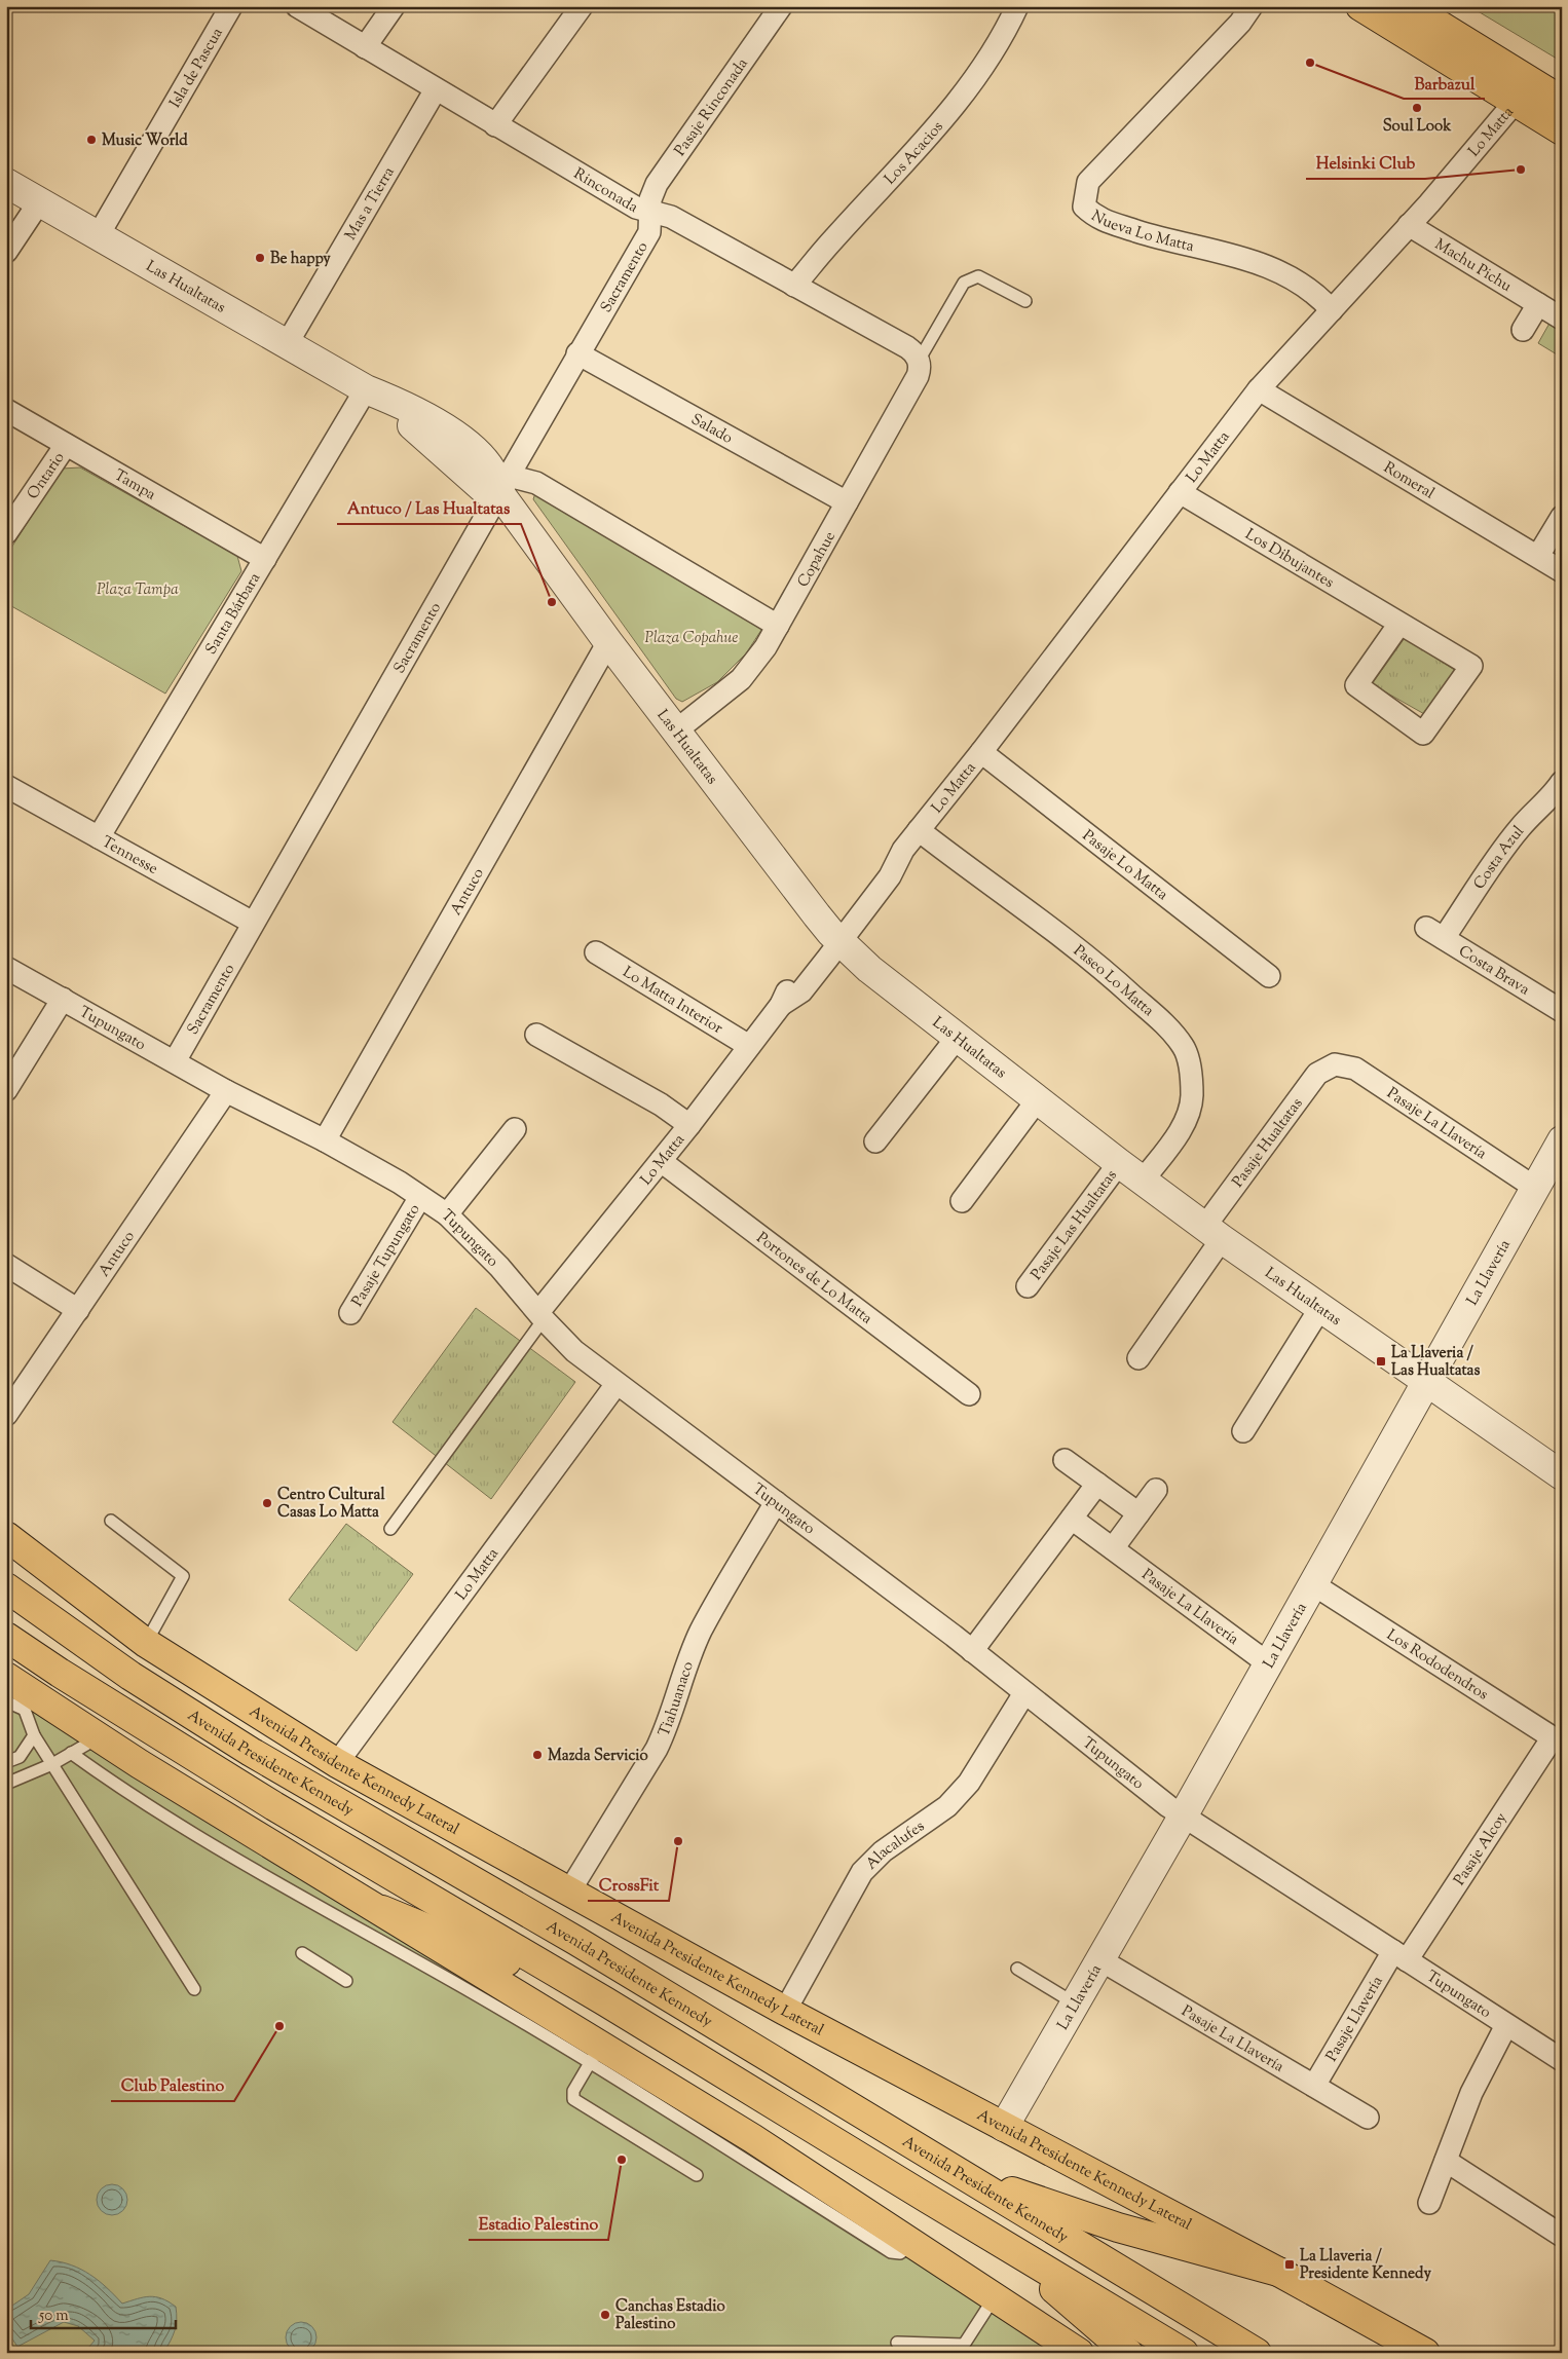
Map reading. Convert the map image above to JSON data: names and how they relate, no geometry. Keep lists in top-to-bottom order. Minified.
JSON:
{"streets":{"main road":["Avenida Presidente Kennedy","Avenida Presidente Kennedy Lateral"],"street":["Isla de Pascua","Pasaje Rinconada","Lo Matta","Los Acacios","Rinconada","Mas a Tierra","Nueva Lo Matta","Machu Pichu","Sacramento","Las Hualtatas","Salado","Ontario","Romeral","Tampa","Los Dibujantes","Copahue","Santa Bárbara","Tennesse","Costa Azul","Pasaje Lo Matta","Antuco","Costa Brava","Paseo Lo Matta","Lo Matta Interior","Tupungato","Pasaje La Llavería","Pasaje Hualtatas","Pasaje Las Hualtatas","Pasaje Tupungato","La Llavería","Portones de Lo Matta","Los Rododendros","Tiahuanaco","Alacalufes","Pasaje Alcoy","Pasaje Llavería"]},"crossings":[["Isla de Pascua","Las Hualtatas"],["Pasaje Rinconada","Rinconada"],["Pasaje Rinconada","Sacramento"],["Lo Matta","Nueva Lo Matta"],["Lo Matta","Machu Pichu"],["Lo Matta","Las Hualtatas"],["Lo Matta","Romeral"],["Lo Matta","Los Dibujantes"],["Lo Matta","Pasaje Lo Matta"],["Lo Matta","Paseo Lo Matta"],["Lo Matta","Lo Matta Interior"],["Lo Matta","Tupungato"],["Lo Matta","Portones de Lo Matta"],["Lo Matta","Avenida Presidente Kennedy Lateral"],["Los Acacios","Rinconada"],["Rinconada","Mas a Tierra"],["Rinconada","Sacramento"],["Rinconada","Copahue"],["Mas a Tierra","Las Hualtatas"],["Sacramento","Las Hualtatas"],["Sacramento","Salado"],["Sacramento","Tennesse"],["Sacramento","Tupungato"],["Las Hualtatas","Copahue"],["Las Hualtatas","Santa Bárbara"],["Las Hualtatas","Antuco"],["Las Hualtatas","Paseo Lo Matta"],["Las Hualtatas","Pasaje Hualtatas"],["Las Hualtatas","Pasaje Las Hualtatas"],["Las Hualtatas","La Llavería"],["Salado","Copahue"],["Ontario","Tampa"],["Tampa","Santa Bárbara"],["Santa Bárbara","Tennesse"],["Costa Azul","Costa Brava"],["Antuco","Tupungato"],["Tupungato","Pasaje Tupungato"],["Tupungato","La Llavería"],["Tupungato","Tiahuanaco"],["Tupungato","Alacalufes"],["Tupungato","Pasaje Alcoy"],["Tupungato","Pasaje Llavería"],["Pasaje La Llavería","Pasaje Hualtatas"],["Pasaje La Llavería","La Llavería"],["Pasaje La Llavería","Pasaje Llavería"],["La Llavería","Los Rododendros"],["La Llavería","Avenida Presidente Kennedy Lateral"],["Los Rododendros","Pasaje Alcoy"],["Tiahuanaco","Avenida Presidente Kennedy Lateral"],["Avenida Presidente Kennedy Lateral","Alacalufes"],["Pasaje Alcoy","Pasaje Llavería"]],"parks":["Plaza Tampa","Plaza Copahue"],"places":{"other":["Barbazul","Soul Look","Music World","Helsinki Club","Be happy","Antuco / Las Hualtatas","Centro Cultural Casas Lo Matta","Mazda Servicio","CrossFit","Club Palestino","Estadio Palestino","Canchas Estadio Palestino"],"transit":["La Llaveria / Las Hualtatas","La Llaveria / Presidente Kennedy"]},"scale_bar":"50 m"}
